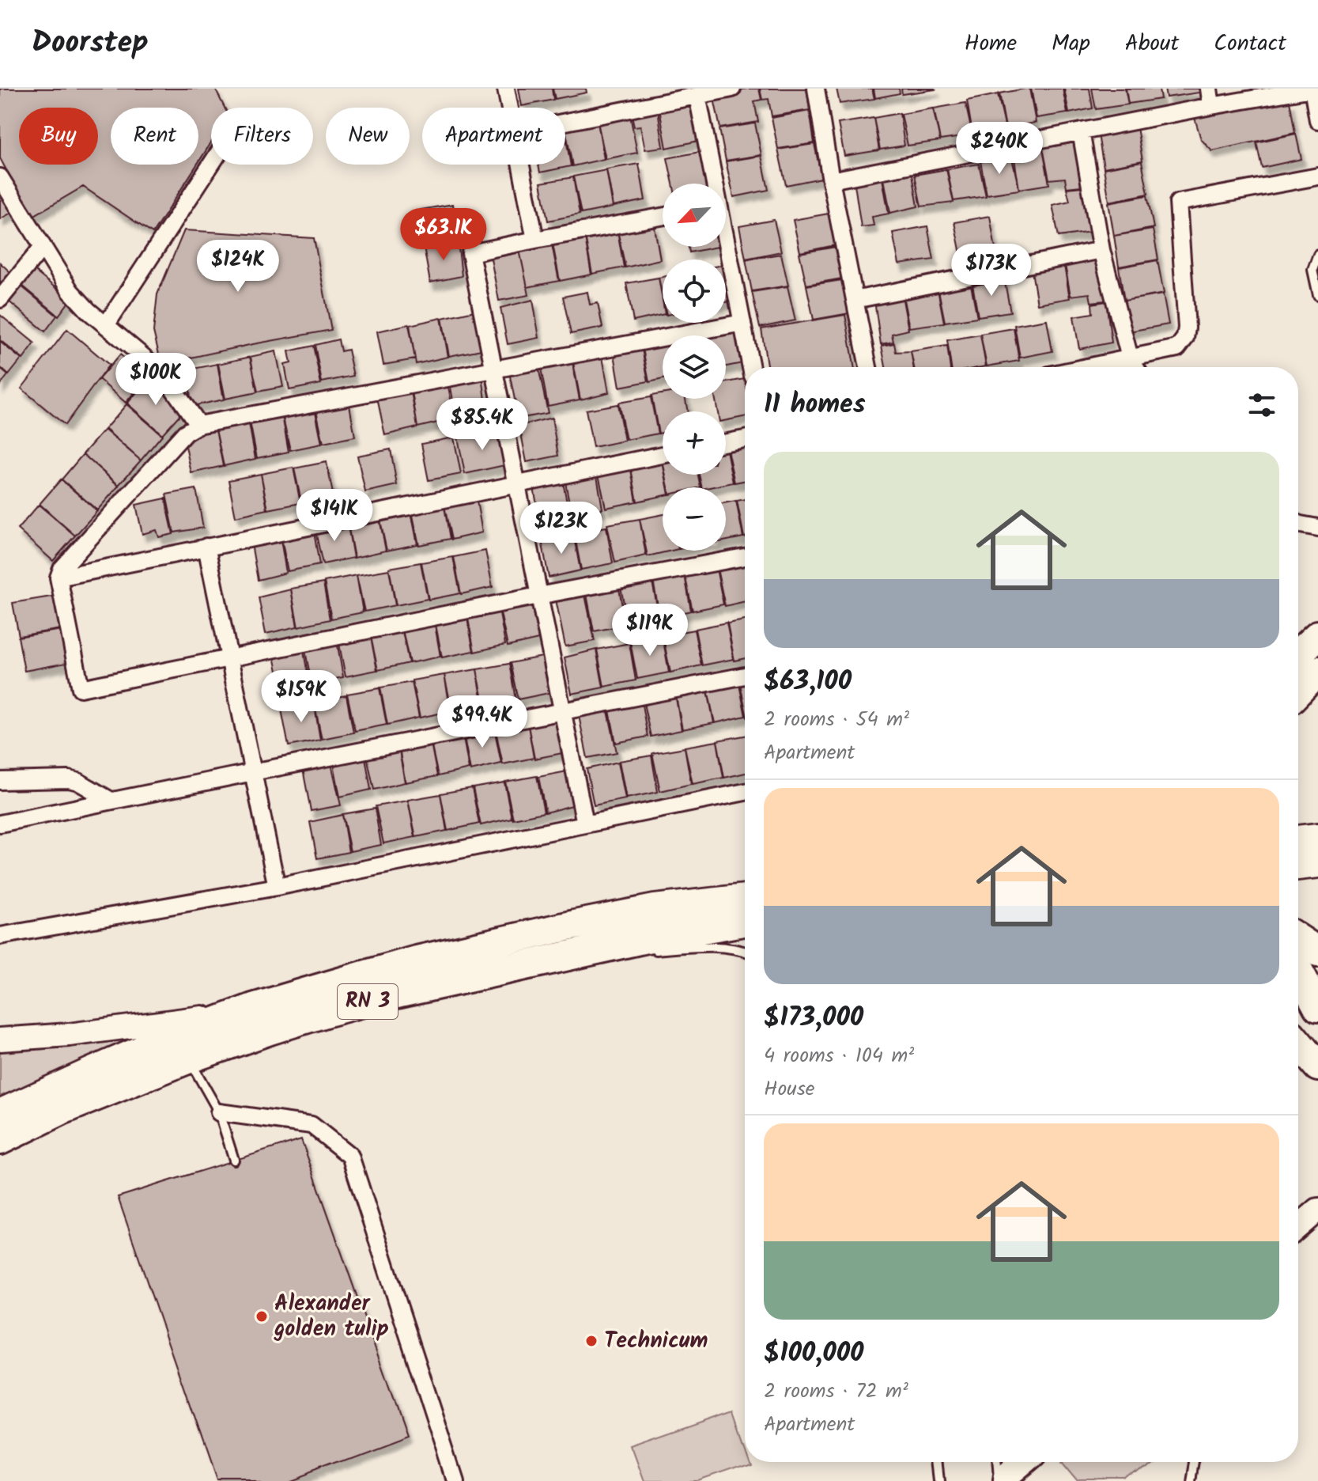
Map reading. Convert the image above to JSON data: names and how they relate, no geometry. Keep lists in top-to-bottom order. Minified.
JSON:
{"streets":{"highway":["RN 3"]},"places":["Alexander golden tulip","Technicum"],"north":"bottom left","page":{"header":"Doorstep","nav":["Home","Map","About","Contact"],"chip":["Buy","Rent","Filters","New","Apartment"],"price":["$240K","$63.1K","$124K","$173K","$100K","$85.4K","$141K","$123K","$119K","$159K","$99.4K"],"map_buttons":["+","−"],"heading":"11 homes","list":[{"name":"$63,100","note":"2 rooms · 54 m² · Apartment"},{"name":"$173,000","note":"4 rooms · 104 m² · House"},{"name":"$100,000","note":"2 rooms · 72 m² · Apartment"}]}}
